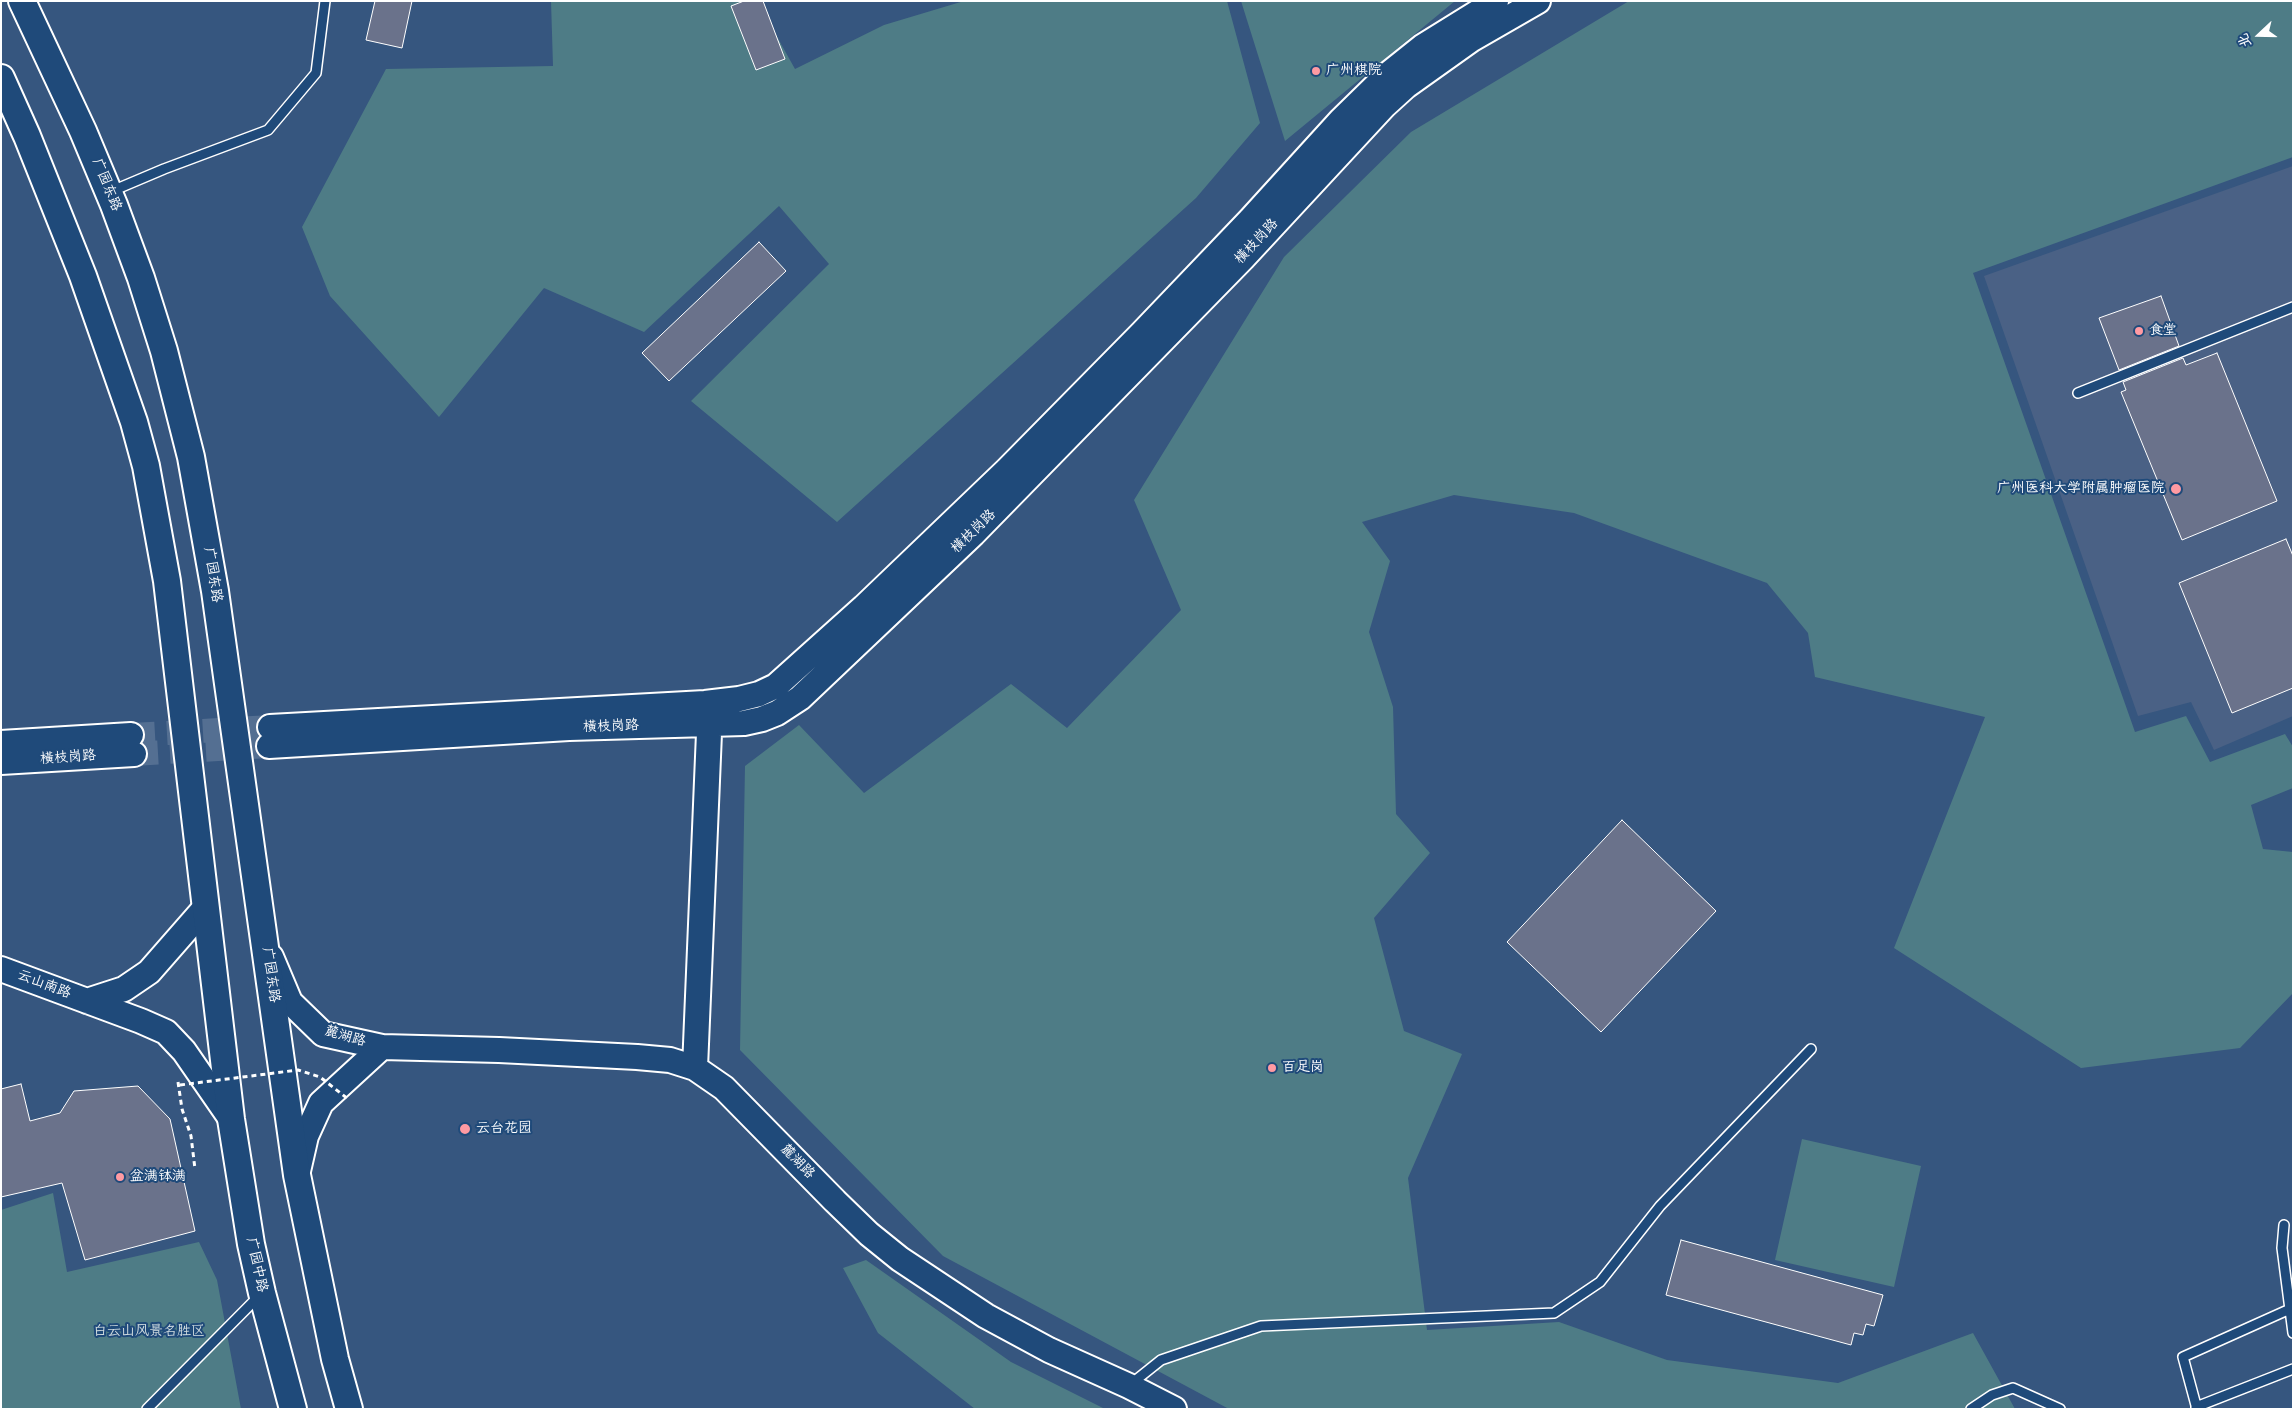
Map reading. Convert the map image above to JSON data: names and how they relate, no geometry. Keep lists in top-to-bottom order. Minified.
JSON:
{"streets":{"main road":["广园东路","横枝岗路","云山南路","麓湖路","广园中路"]},"crossings":[["广园东路","麓湖路"],["云山南路","广园中路"]],"parks":["白云山风景名胜区"],"places":["广州棋院","食堂","广州医科大学附属肿瘤医院","百足岗","云台花园","盆满钵满"],"north":"left"}
